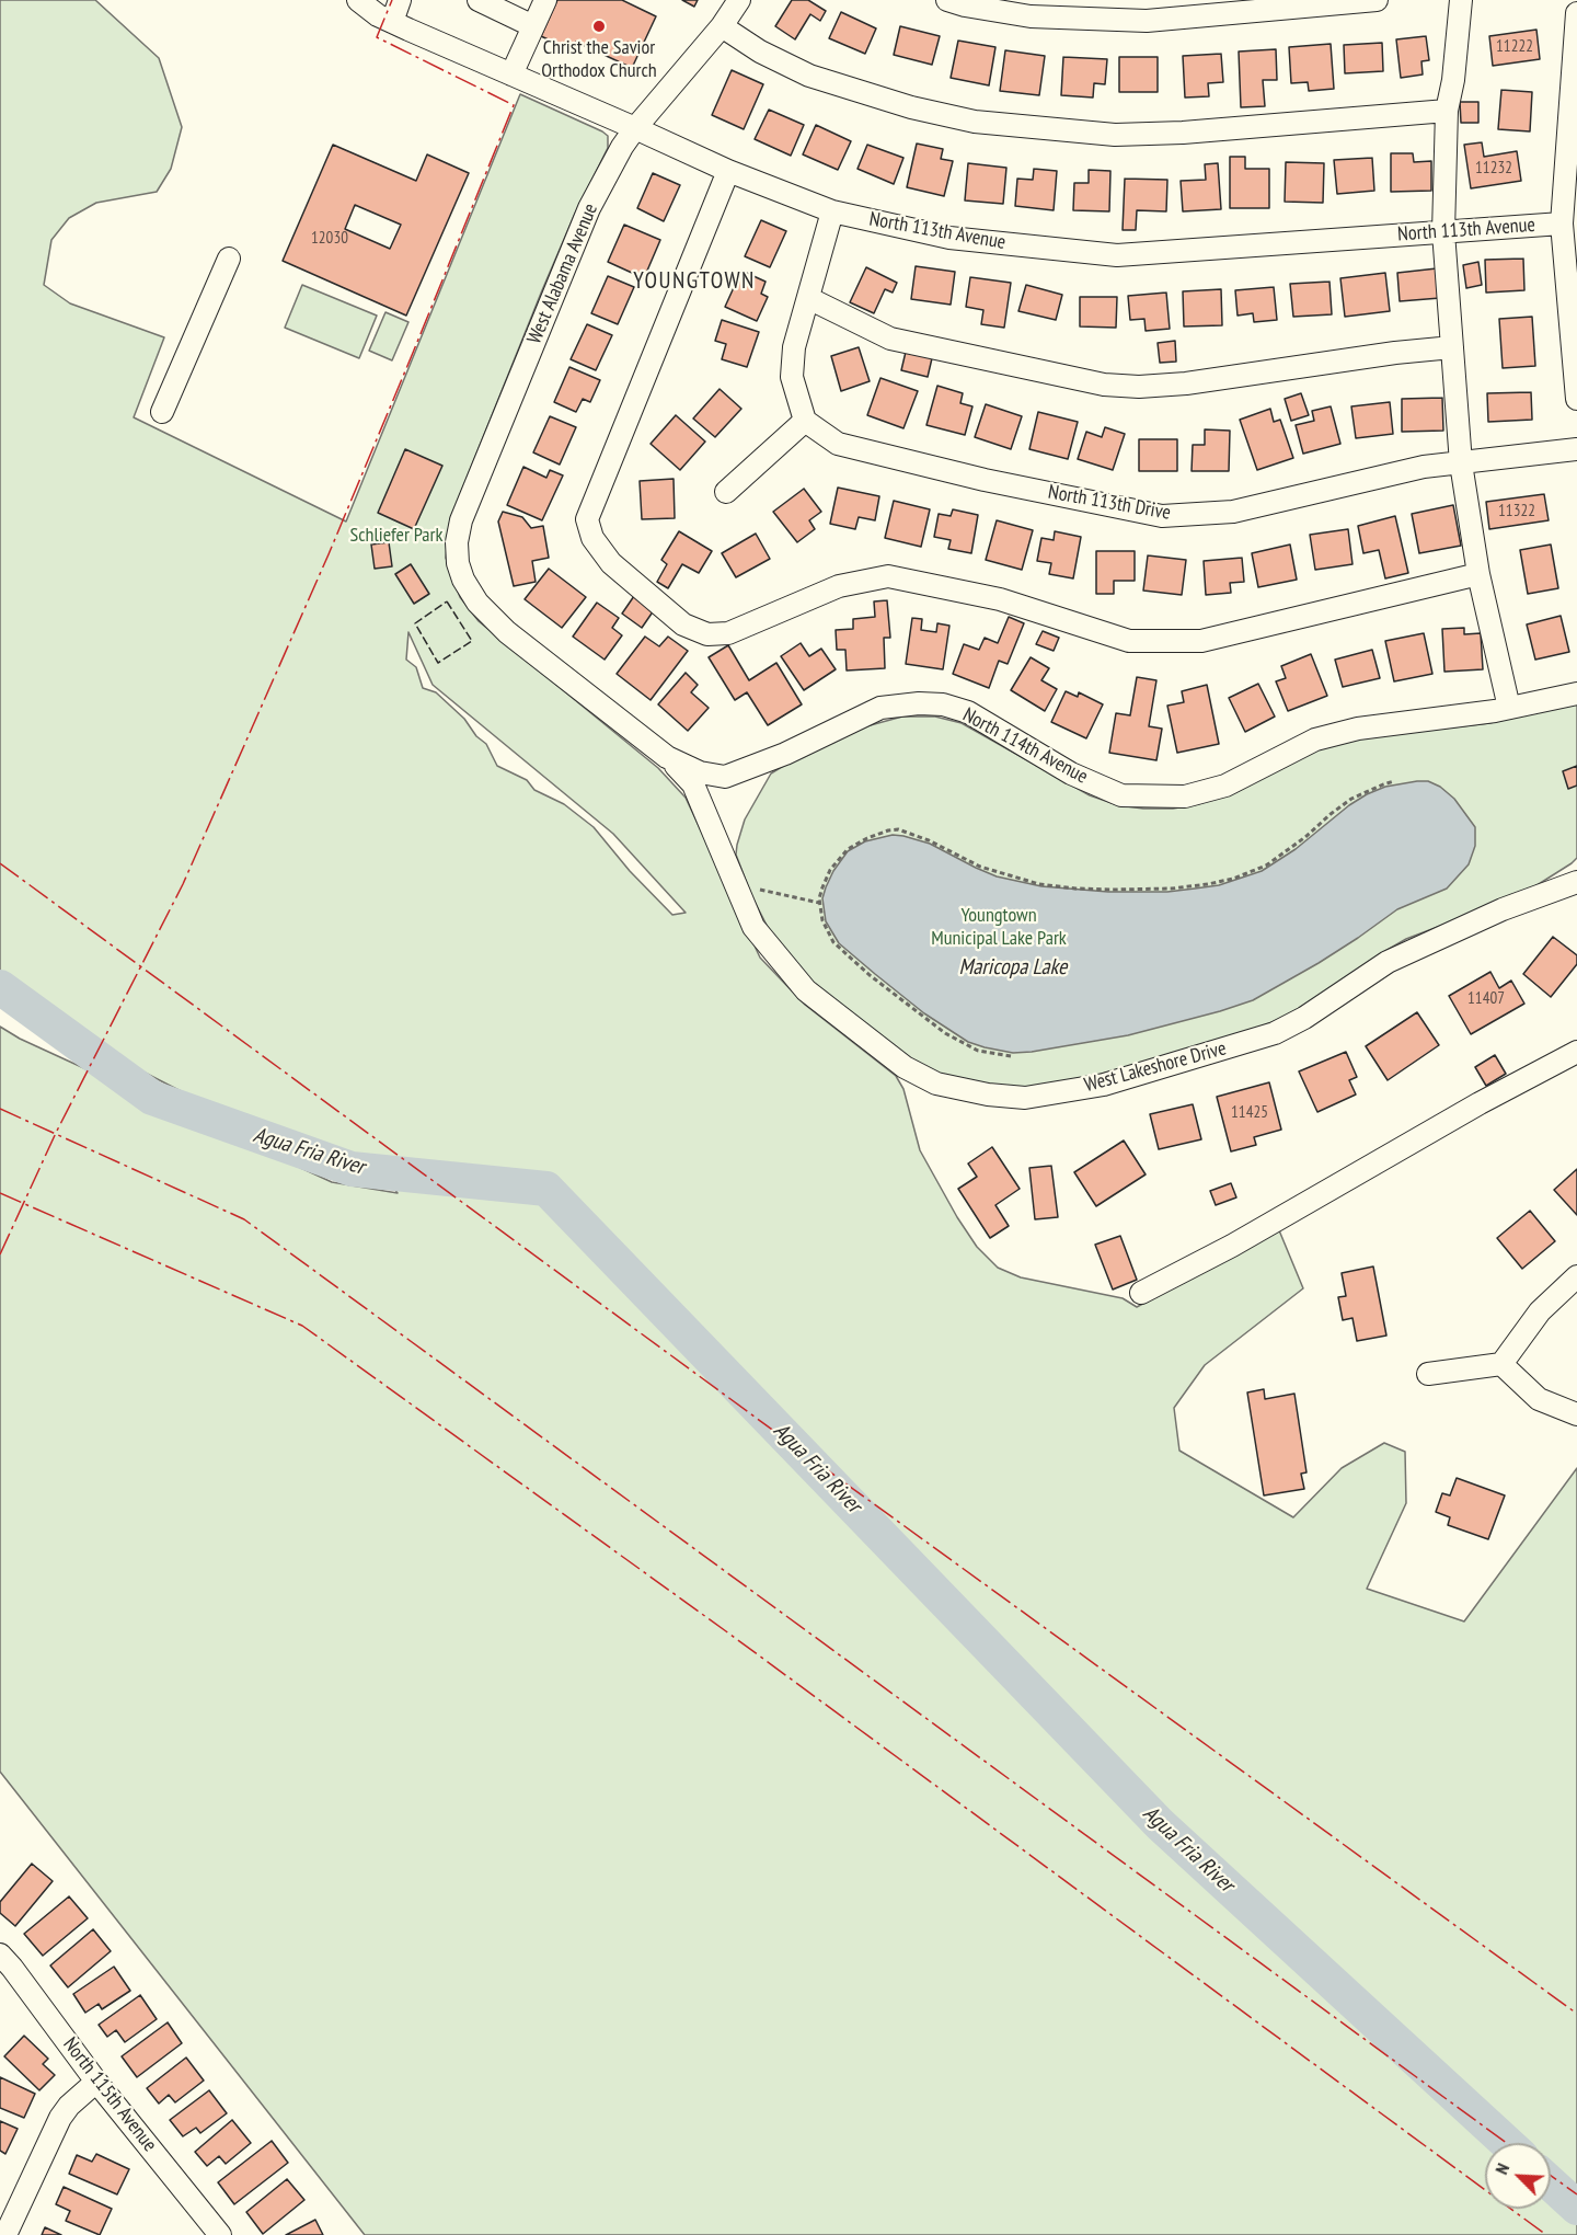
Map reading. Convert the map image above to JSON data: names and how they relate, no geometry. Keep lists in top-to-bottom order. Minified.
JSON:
{"streets":{"street":["North 113th Avenue","West Alabama Avenue","North 113th Drive","North 114th Avenue","West Lakeshore Drive","North 115th Avenue"]},"crossings":[["North 113th Avenue","West Alabama Avenue"],["West Alabama Avenue","North 114th Avenue"],["North 114th Avenue","West Lakeshore Drive"]],"districts":["YOUNGTOWN"],"water":["Maricopa Lake","Agua Fria River"],"parks":["Schliefer Park","Youngtown Municipal Lake Park"],"places":["Christ the Savior Orthodox Church"],"house_numbers":["11222","11232","12030","11322","11407","11425"],"north":"top left"}
